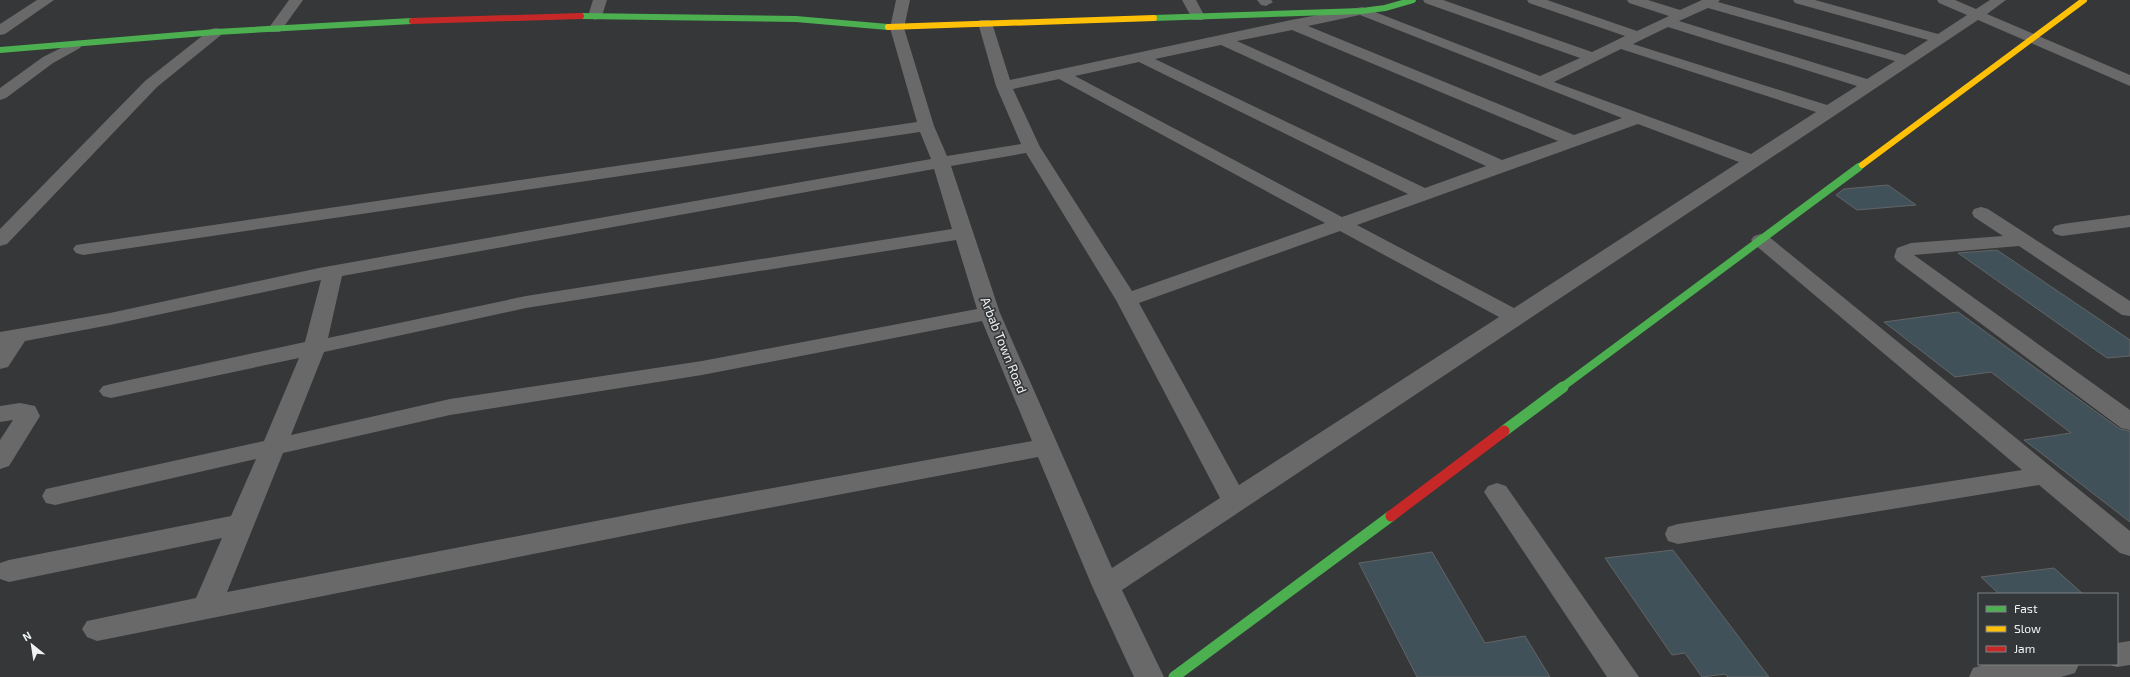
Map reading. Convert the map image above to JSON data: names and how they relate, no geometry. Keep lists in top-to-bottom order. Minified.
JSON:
{"streets":{"street":["Arbab Town Road"]},"legend":["Fast","Slow","Jam"],"north":"top left"}
